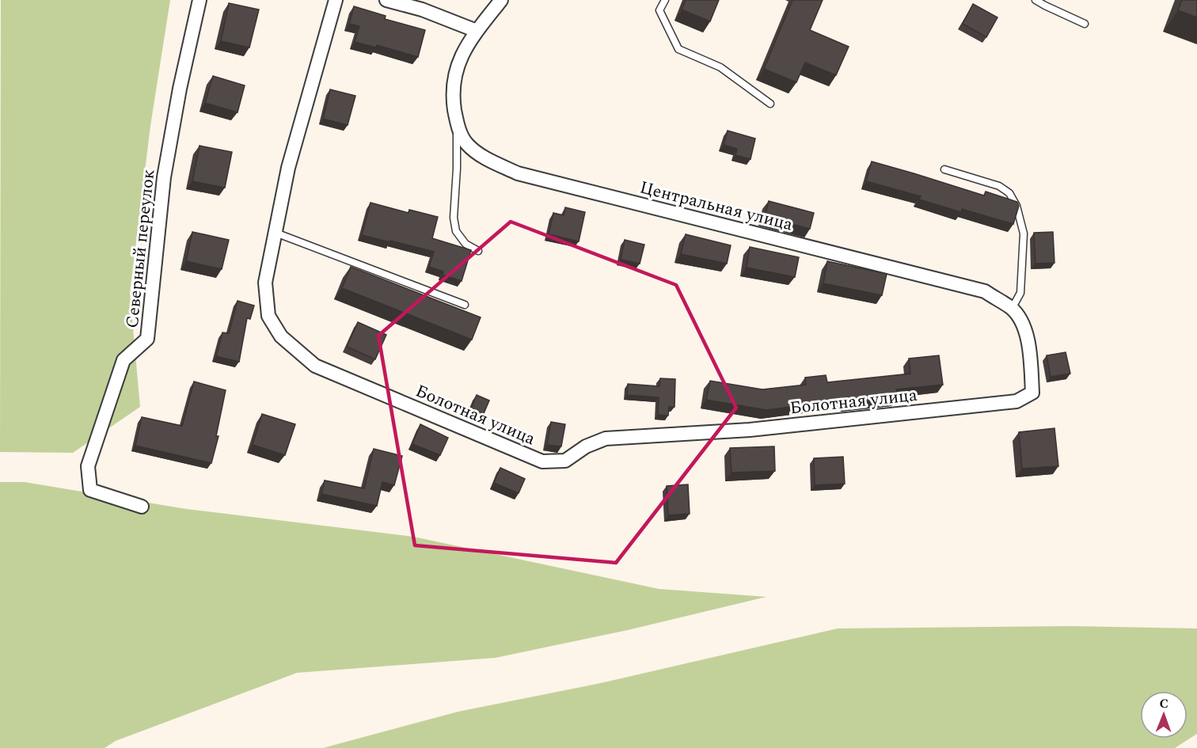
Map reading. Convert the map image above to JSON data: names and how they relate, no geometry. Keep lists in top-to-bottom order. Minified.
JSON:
{"streets":{"street":["Центральная улица","Северный переулок","Болотная улица"]},"crossings":[["Центральная улица","Болотная улица"]],"north":"top"}
